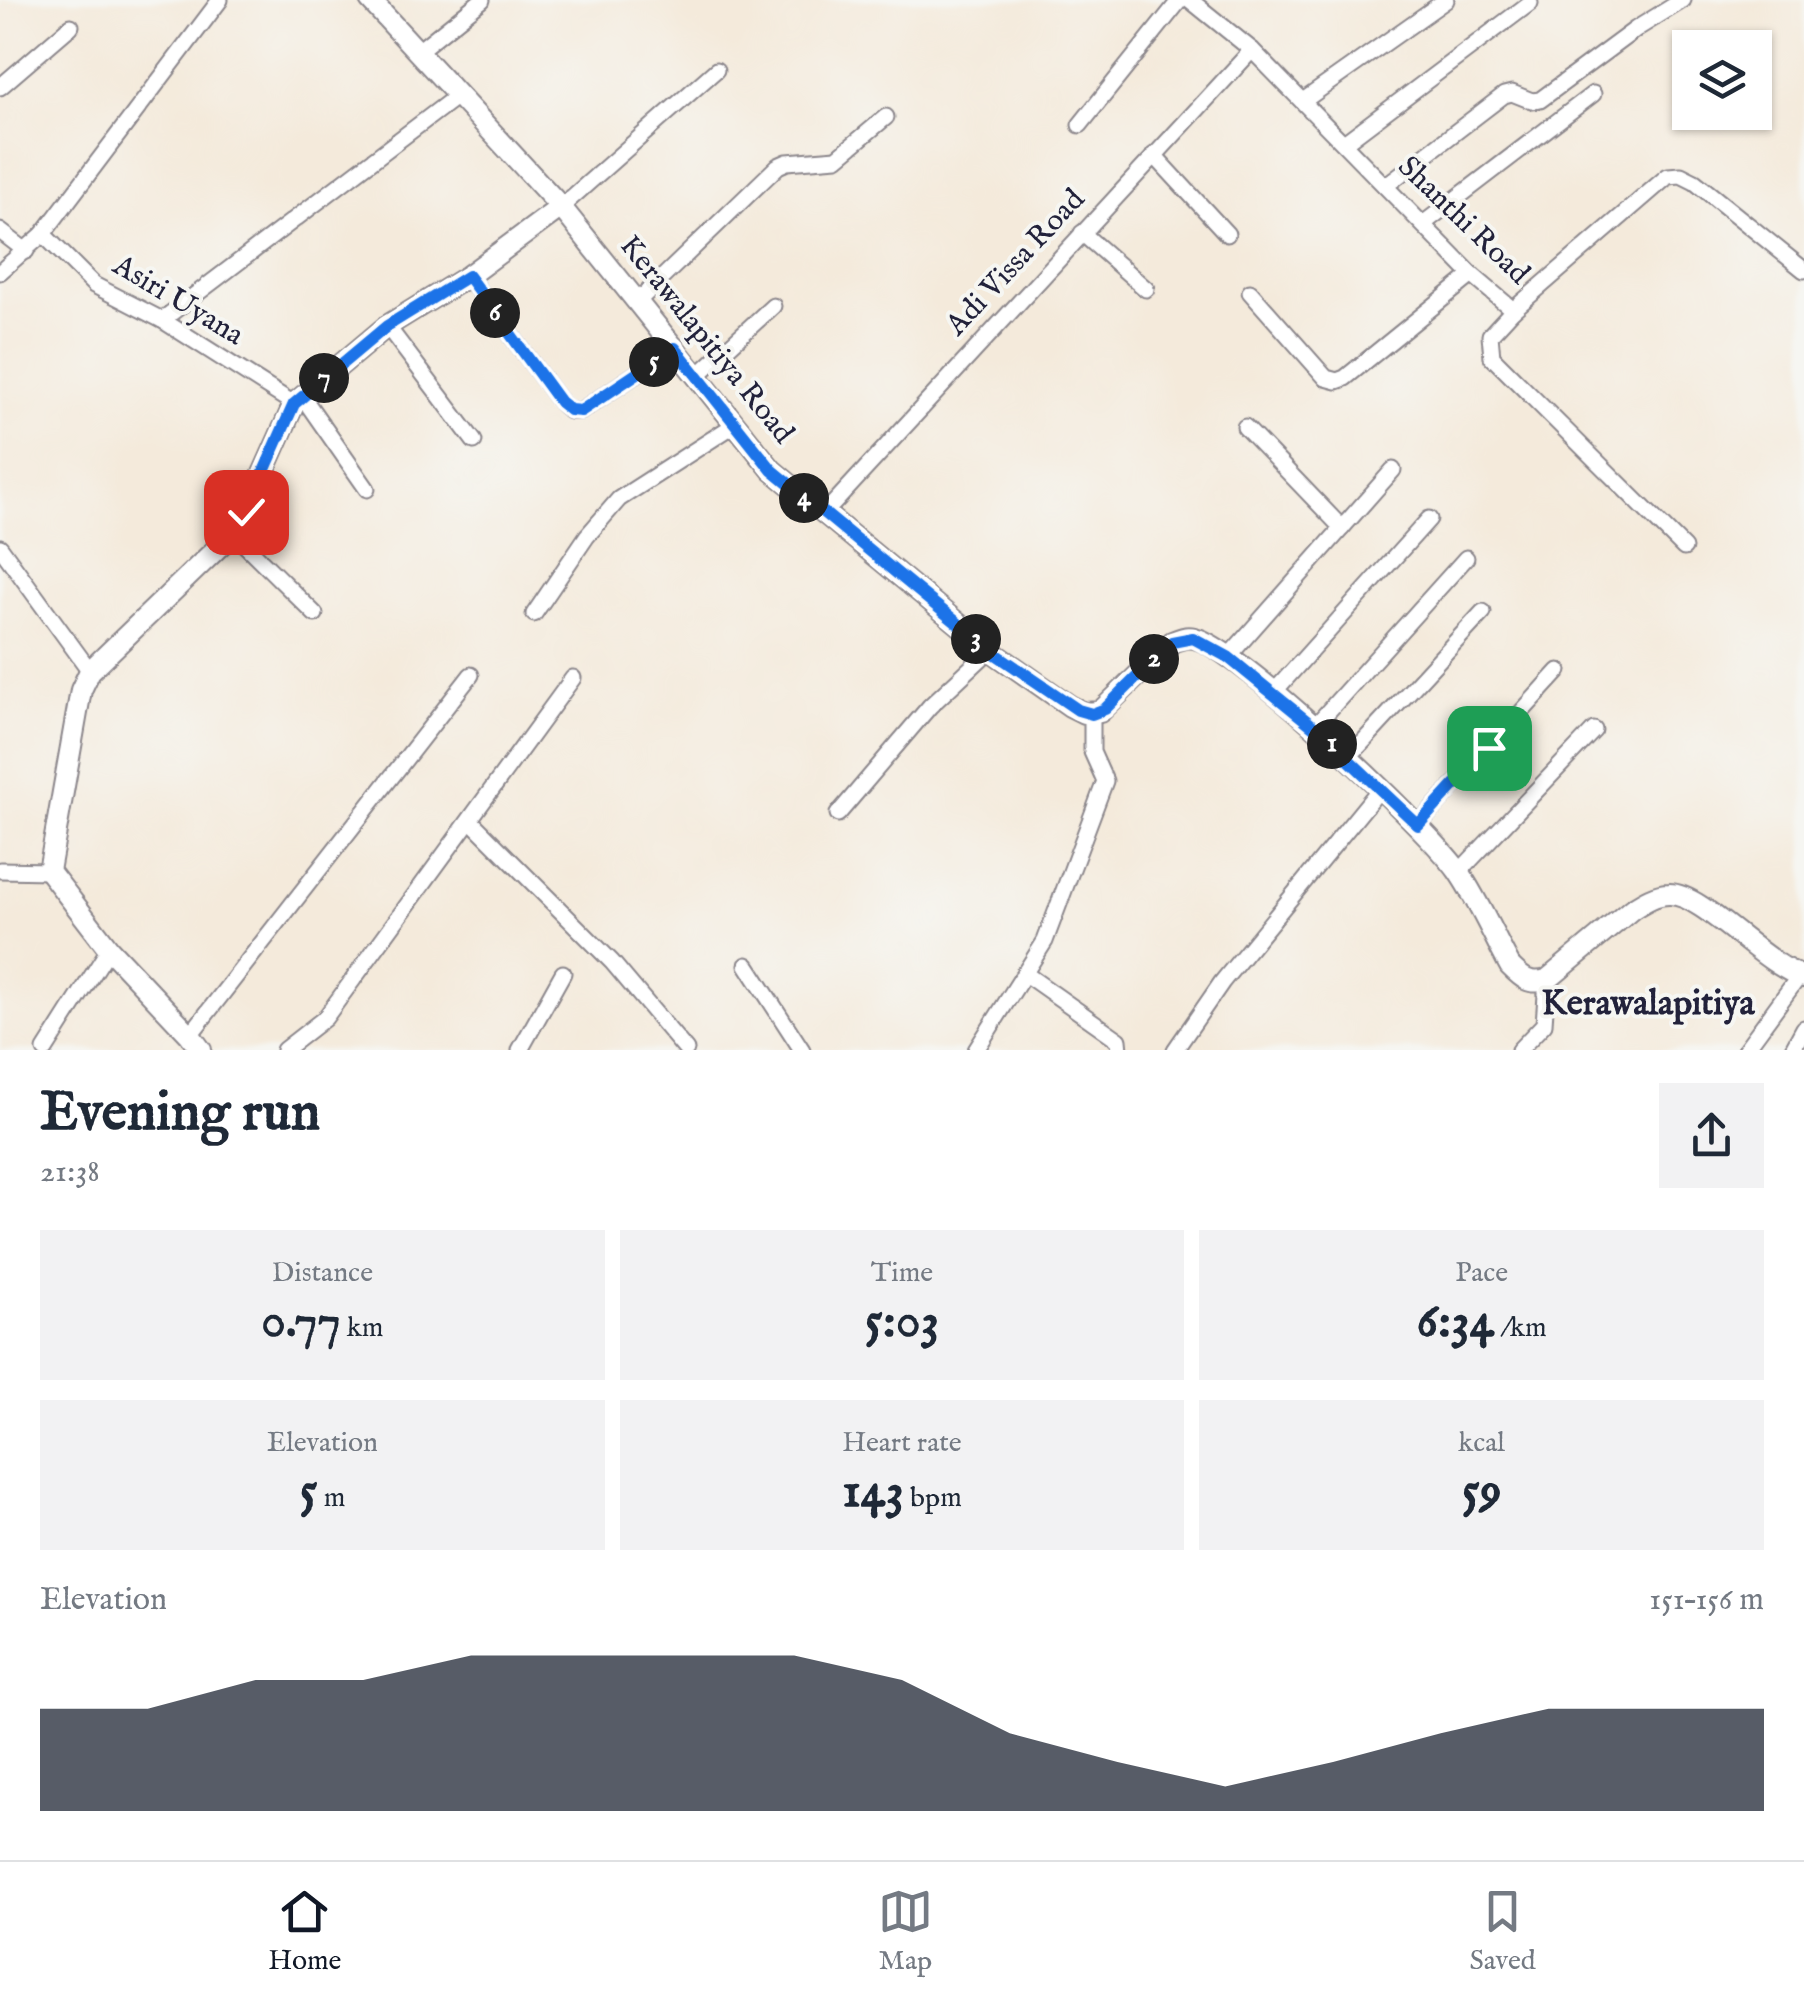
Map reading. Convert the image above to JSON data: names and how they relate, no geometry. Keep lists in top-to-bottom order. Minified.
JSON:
{"streets":{"street":["Shanthi Road","Adi Vissa Road","Asiri Uyana","Kerawalapitiya Road"]},"crossings":[["Shanthi Road","Adi Vissa Road"],["Adi Vissa Road","Kerawalapitiya Road"]],"districts":["Kerawalapitiya"],"page":{"pins":["6","5","7","4","3","2","1"],"heading":["Evening run","21:38"],"stats":[["Distance","0.77 km"],["Time","5:03"],["Pace","6:34 /km"],["Elevation","5 m"],["Heart rate","143 bpm"],["kcal","59"]],"chart":["Elevation","151–156 m"],"tabs":["Home","Map","Saved"]}}
